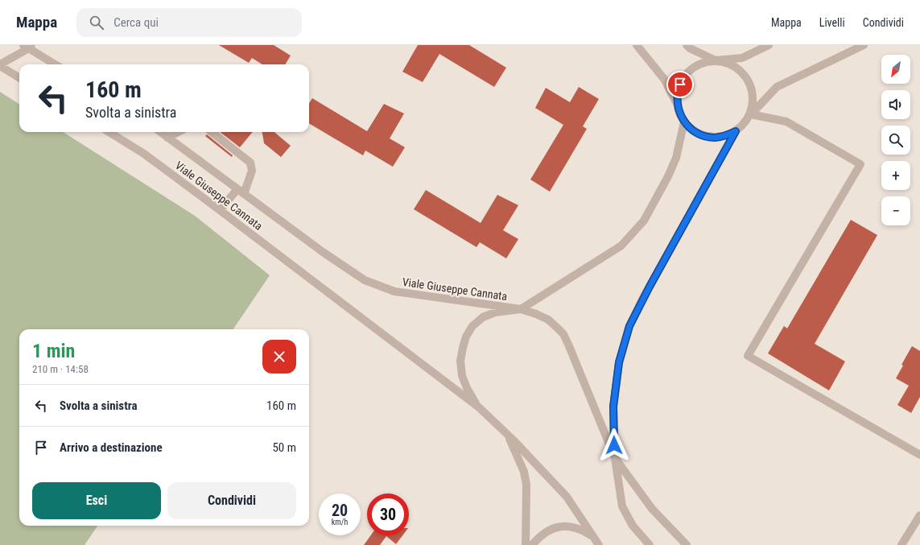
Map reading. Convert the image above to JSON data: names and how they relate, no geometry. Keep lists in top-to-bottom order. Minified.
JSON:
{"streets":{"street":["Viale Giuseppe Cannata"]},"north":"bottom left","page":{"header":"Mappa","search":"Cerca qui","nav":["Mappa","Livelli","Condividi"],"map_buttons":["+","−"],"turn":["160 m","Svolta a sinistra"],"heading":["1 min","210 m · 14:58"],"list":[{"name":"Svolta a sinistra","value":"160 m"},{"name":"Arrivo a destinazione","value":"50 m"}],"buttons":["Esci","Condividi"],"speed":"20 km/h","limit":"30"}}
